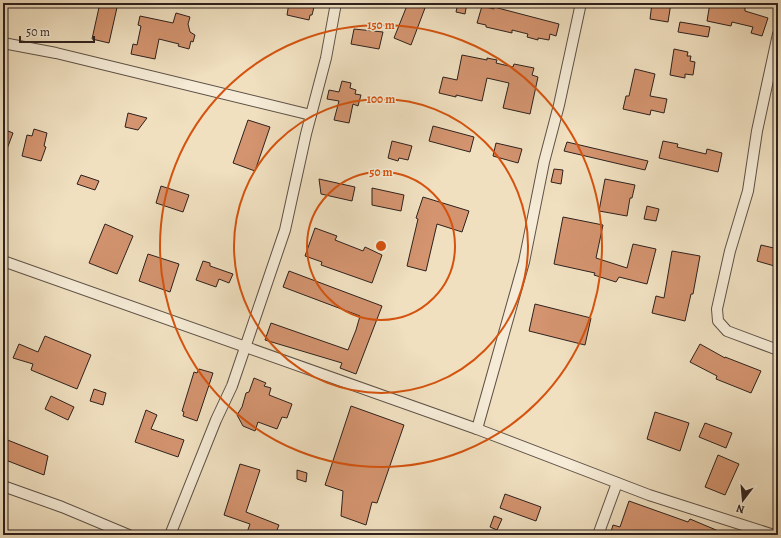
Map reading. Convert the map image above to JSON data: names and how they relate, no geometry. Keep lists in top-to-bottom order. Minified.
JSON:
{"scale_bar":"50 m","north":"bottom","rings":["150 m","100 m","50 m"]}
